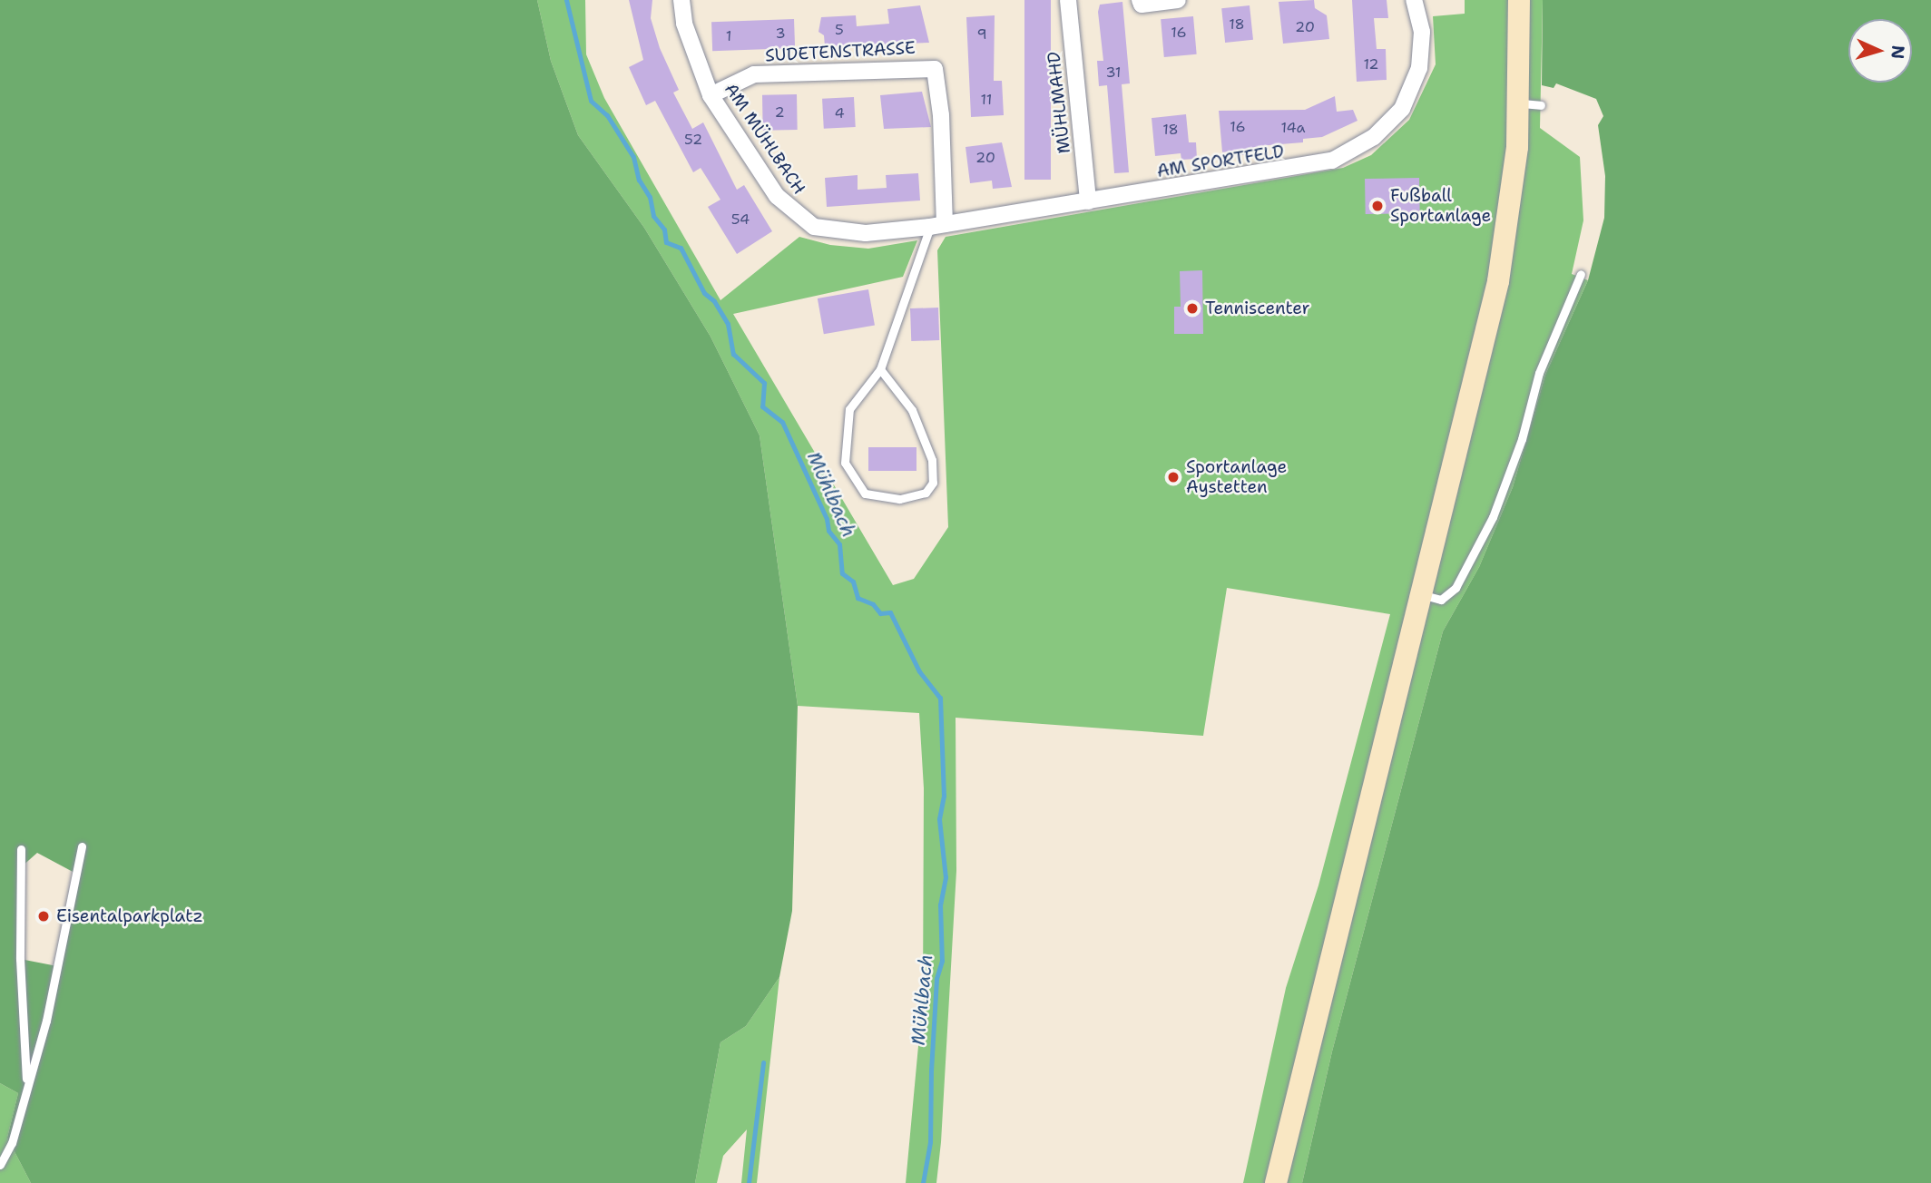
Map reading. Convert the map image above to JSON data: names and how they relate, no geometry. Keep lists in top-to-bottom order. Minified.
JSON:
{"streets":{"street":["SUDETENSTRASSE","MÜHLMAHD","AM MÜHLBACH","AM SPORTFELD"]},"crossings":[["SUDETENSTRASSE","AM MÜHLBACH"],["SUDETENSTRASSE","AM SPORTFELD"],["MÜHLMAHD","AM SPORTFELD"],["AM MÜHLBACH","AM SPORTFELD"]],"water":["Mühlbach"],"places":["Fußball Sportanlage","Tenniscenter","Sportanlage Aystetten","Eisentalparkplatz"],"house_numbers":["18","20","5","16","3","9","1","12","31","11","2","4","16","14a","18","52","20","54"],"north":"right"}
